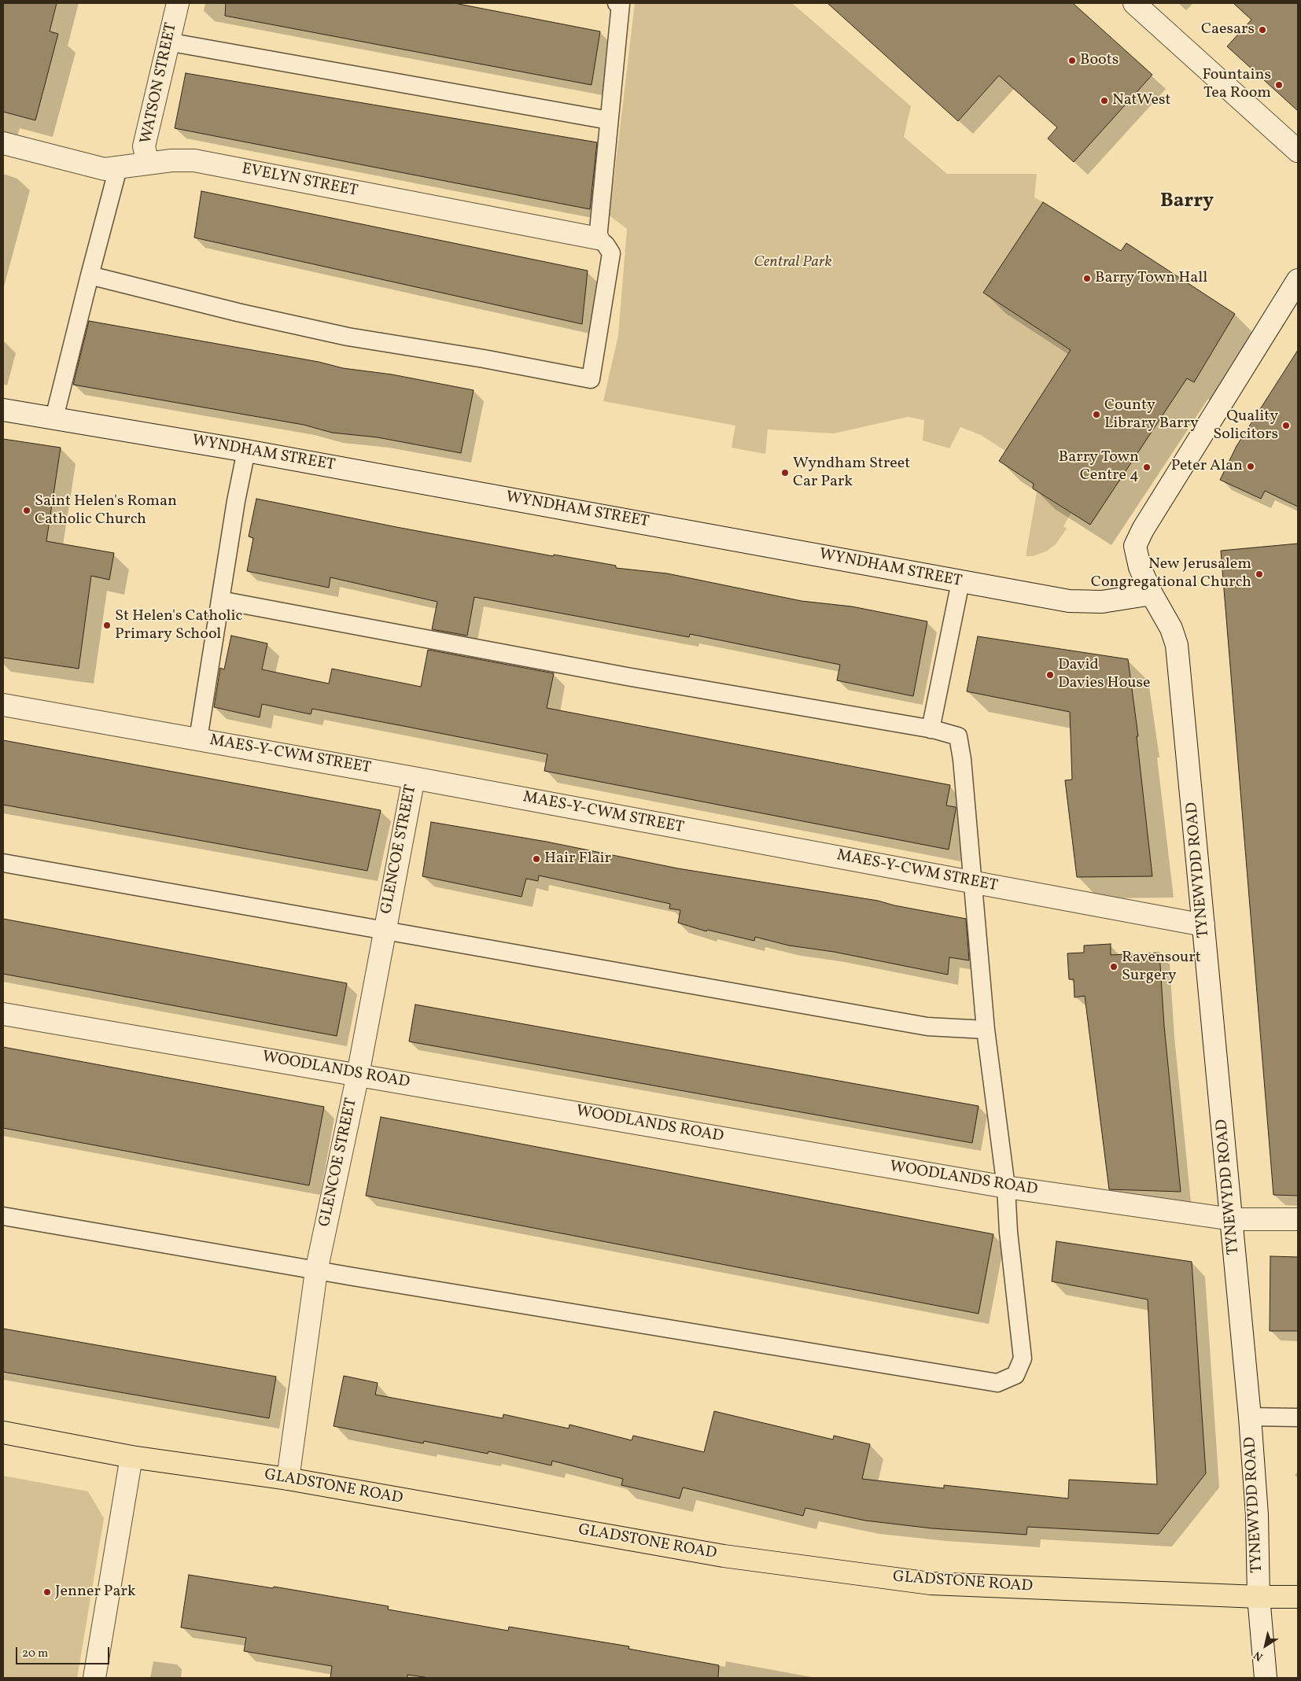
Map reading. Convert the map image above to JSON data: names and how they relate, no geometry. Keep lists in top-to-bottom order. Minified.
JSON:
{"streets":{"main road":["GLADSTONE ROAD"],"street":["WATSON STREET","EVELYN STREET","WYNDHAM STREET","MAES-Y-CWM STREET","GLENCOE STREET","TYNEWYDD ROAD","WOODLANDS ROAD"]},"crossings":[["WATSON STREET","EVELYN STREET"],["WYNDHAM STREET","TYNEWYDD ROAD"],["MAES-Y-CWM STREET","GLENCOE STREET"],["MAES-Y-CWM STREET","TYNEWYDD ROAD"],["GLENCOE STREET","WOODLANDS ROAD"],["GLENCOE STREET","GLADSTONE ROAD"],["TYNEWYDD ROAD","WOODLANDS ROAD"],["TYNEWYDD ROAD","GLADSTONE ROAD"]],"districts":["Barry"],"parks":["Central Park"],"places":["Caesars","Boots","Fountains Tea Room","NatWest","Barry Town Hall","County Library Barry","Quality Solicitors","Peter Alan","Barry Town Centre 4","Wyndham Street Car Park","Saint Helen's Roman Catholic Church","New Jerusalem Congregational Church","St Helen's Catholic Primary School","David Davies House","Hair Flair","Ravensourt Surgery","Jenner Park"],"scale_bar":"20 m","north":"bottom left"}
